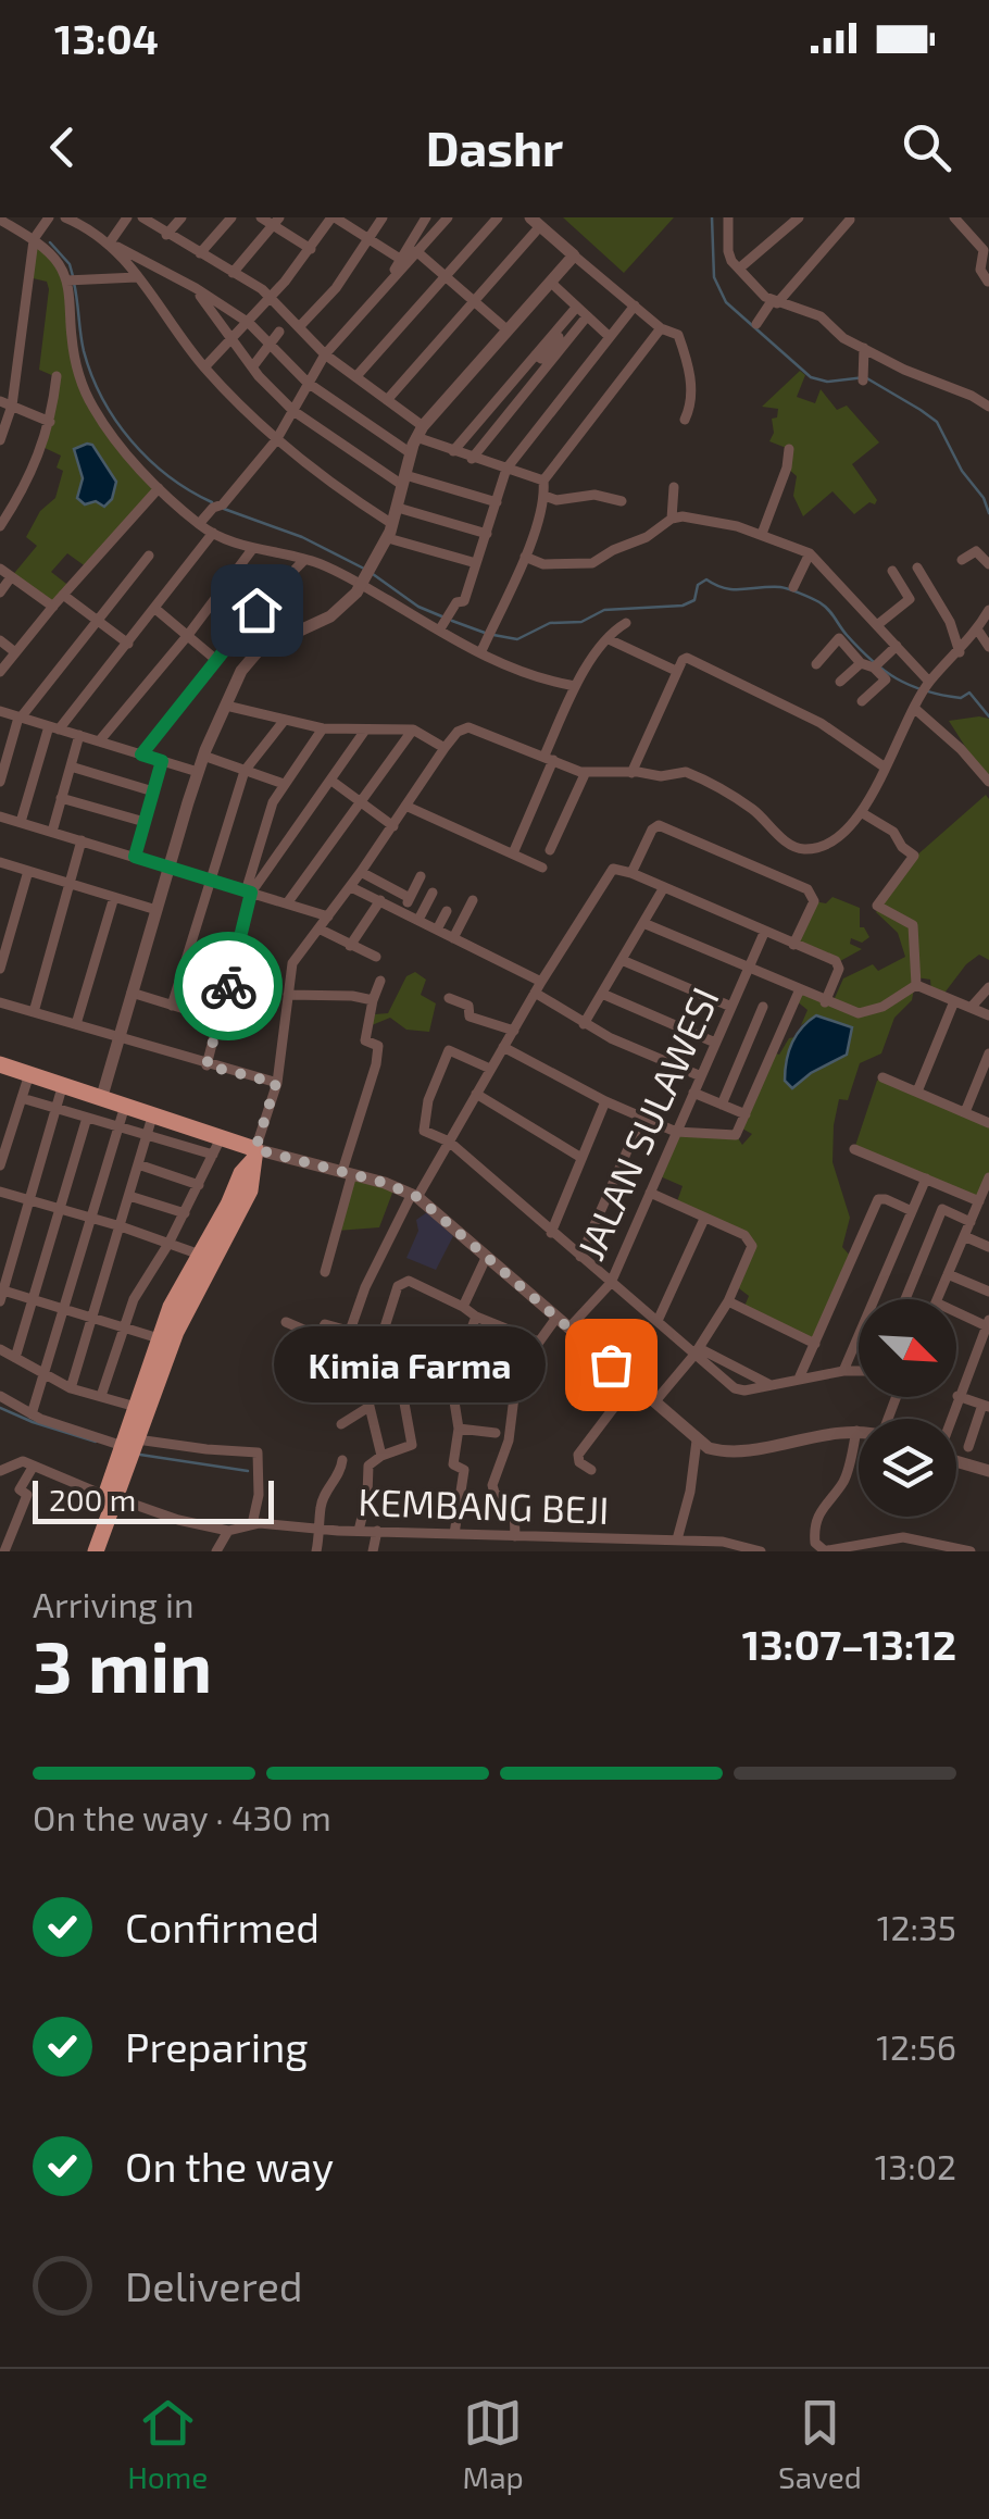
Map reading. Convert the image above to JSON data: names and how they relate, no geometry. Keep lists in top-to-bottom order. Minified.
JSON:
{"streets":{"street":["JALAN SULAWESI","KEMBANG BEJI"]},"places":["Kimia Farma"],"scale_bar":"200 m","north":"bottom right","page":{"status":"13:04","header":"Dashr","bubble":"Kimia Farma","scale":"200 m","heading":["3 min","Arriving in","13:07–13:12"],"bar":"On the way · 430 m","list":[["Confirmed","12:35"],["Preparing","12:56"],["On the way","13:02"],"Delivered"],"tabs":["Home","Map","Saved"]}}
